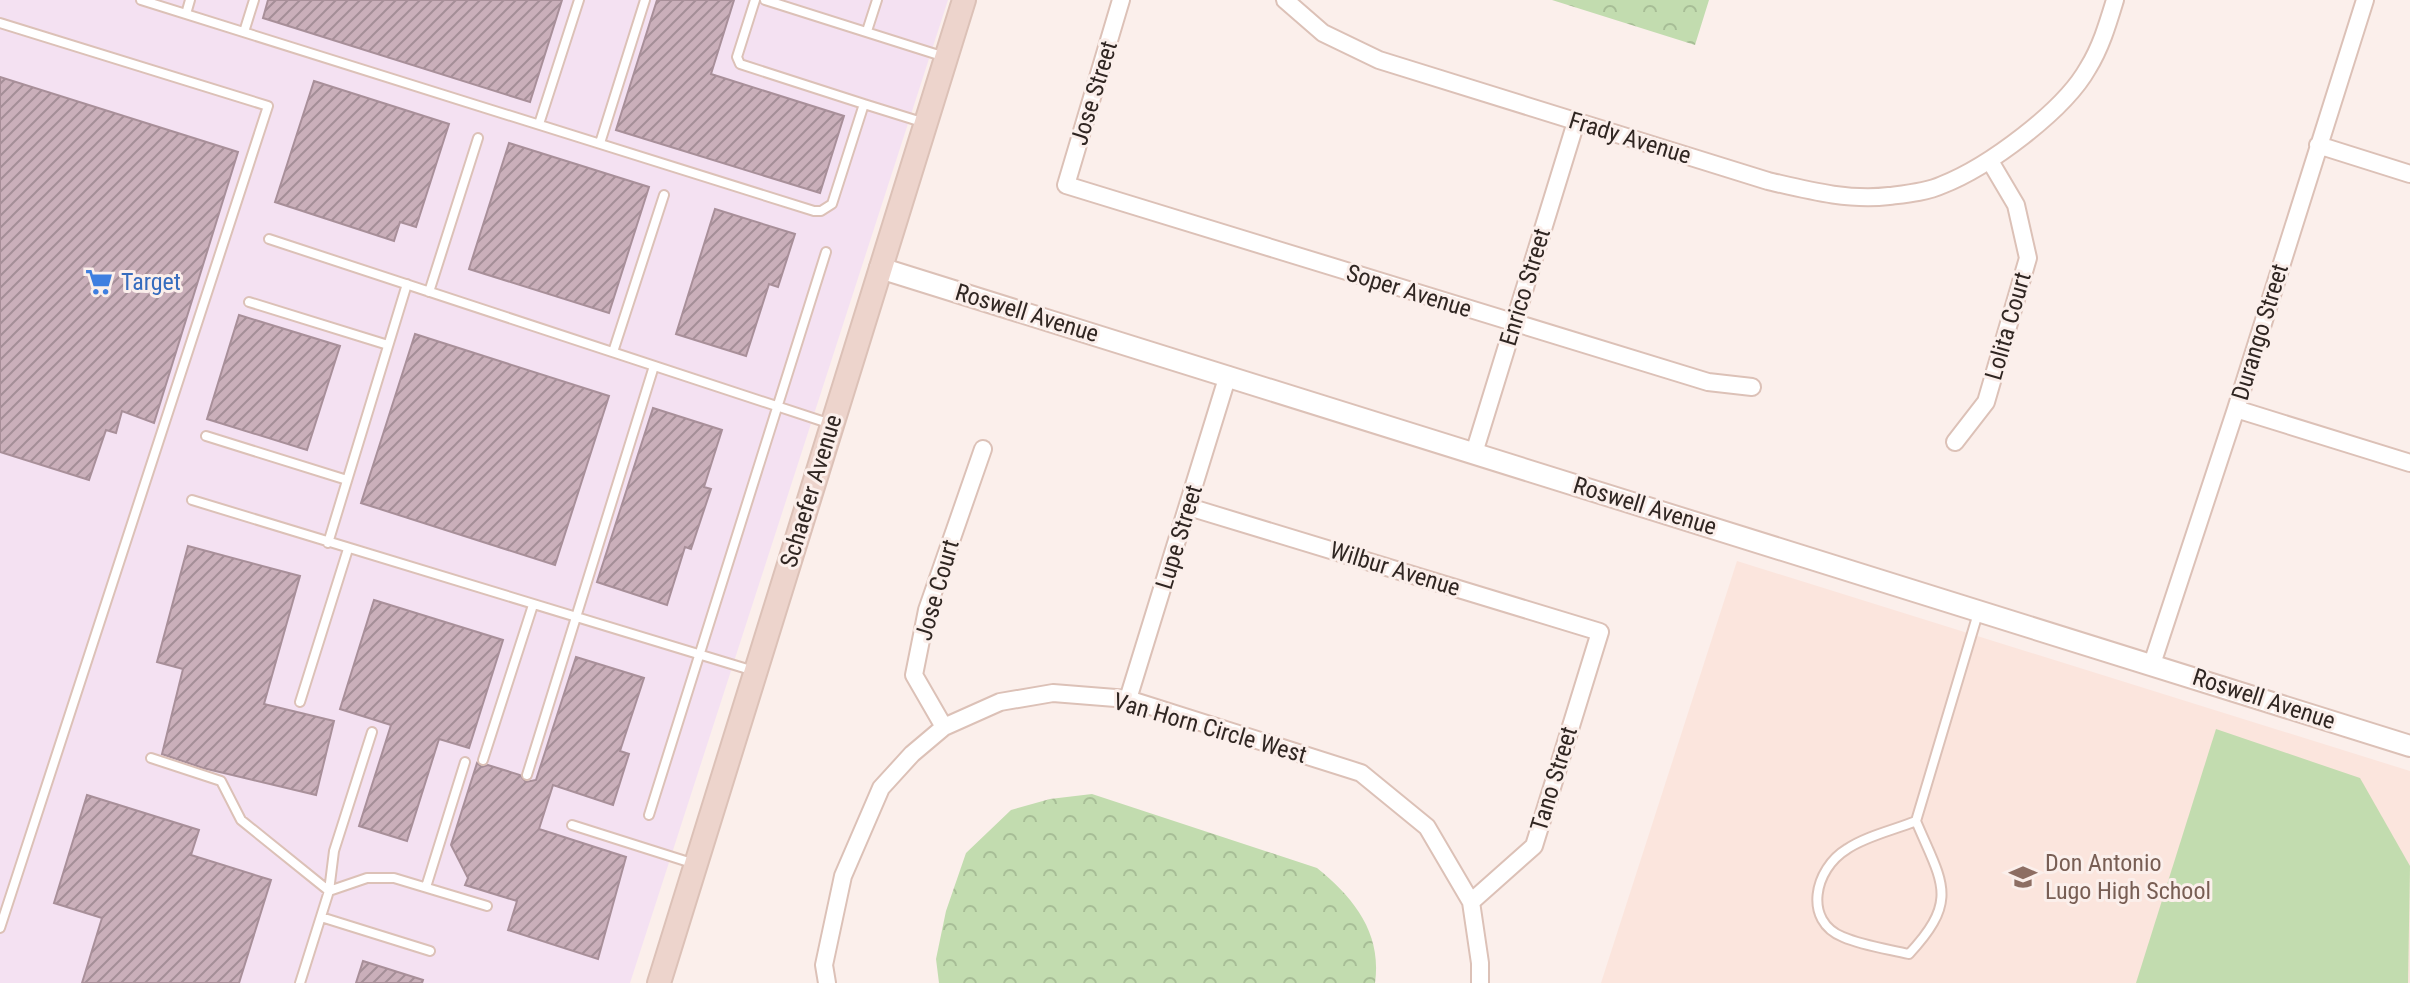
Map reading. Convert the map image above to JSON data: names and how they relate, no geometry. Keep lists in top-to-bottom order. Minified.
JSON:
{"streets":{"main road":["Schaefer Avenue"],"street":["Jose Street","Frady Avenue","Enrico Street","Soper Avenue","Roswell Avenue","Lolita Court","Durango Street","Lupe Street","Wilbur Avenue","Jose Court","Van Horn Circle West","Tano Street"]},"crossings":[["Jose Street","Soper Avenue"],["Frady Avenue","Enrico Street"],["Frady Avenue","Lolita Court"],["Enrico Street","Soper Avenue"],["Enrico Street","Roswell Avenue"],["Roswell Avenue","Durango Street"],["Roswell Avenue","Schaefer Avenue"],["Roswell Avenue","Lupe Street"],["Lupe Street","Wilbur Avenue"],["Lupe Street","Van Horn Circle West"],["Wilbur Avenue","Tano Street"],["Jose Court","Van Horn Circle West"],["Van Horn Circle West","Tano Street"]],"places":{"supermarket":["Target"],"school or university":["Don Antonio Lugo High School"]}}
